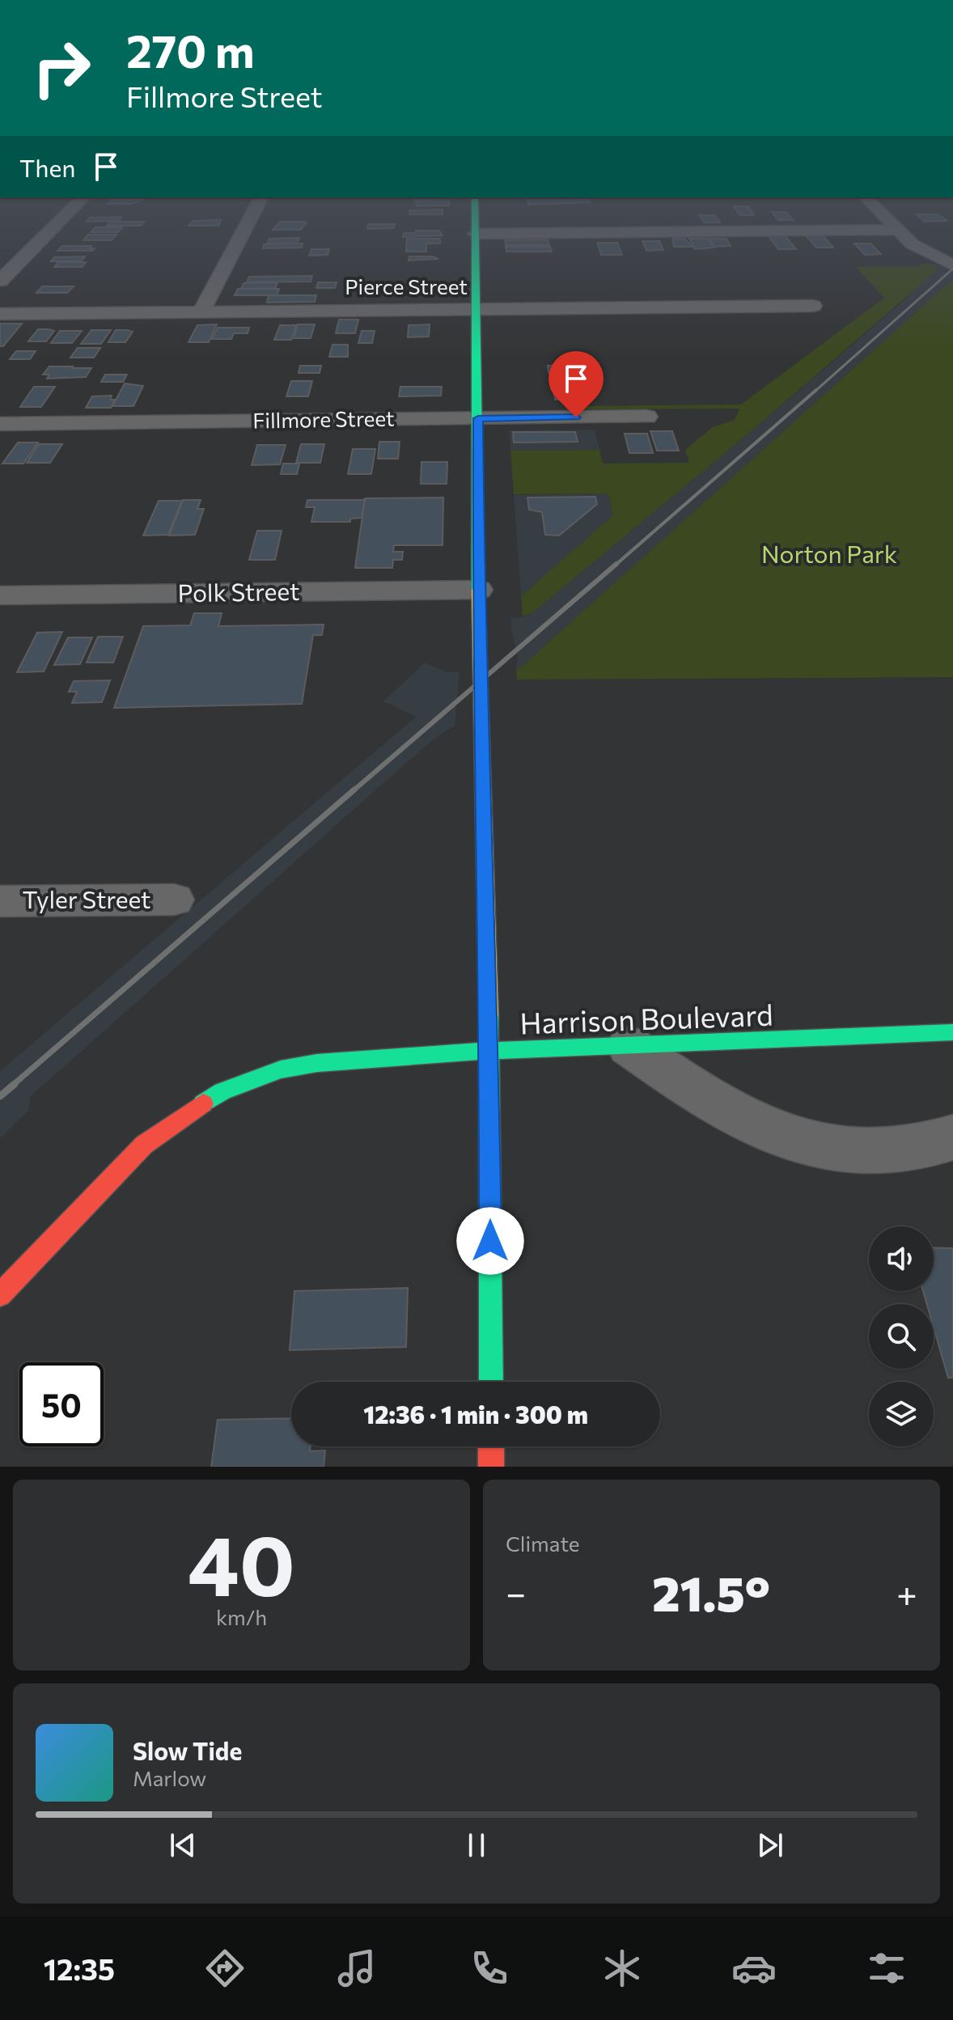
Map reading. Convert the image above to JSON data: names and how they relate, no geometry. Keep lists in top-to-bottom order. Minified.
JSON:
{"streets":{"main road":["Harrison Boulevard"],"street":["Pierce Street","Fillmore Street","Polk Street","Tyler Street"]},"parks":["Norton Park"],"page":{"turn":["270 m","Fillmore Street"],"then":"Then","limit":"50","trip":"12:36 · 1 min · 300 m","tile":[["40","km/h"],"Climate"],"heat":["−","21.5°","+"],"song":["Slow Tide","Marlow"],"tabs":"12:35"}}
